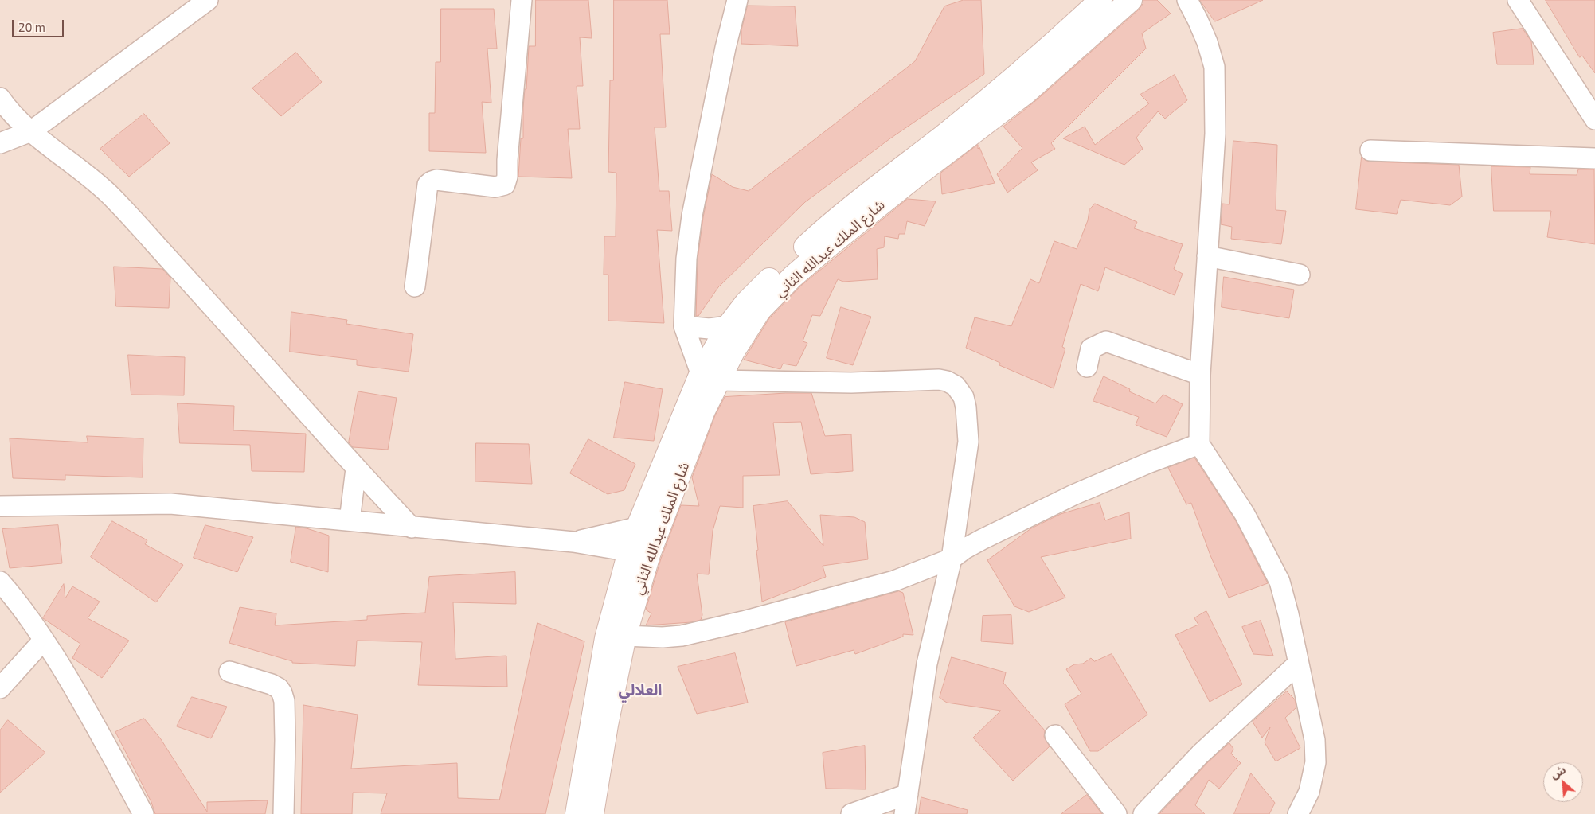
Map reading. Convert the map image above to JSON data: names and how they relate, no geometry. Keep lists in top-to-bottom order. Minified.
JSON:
{"streets":{"main road":["شارع الملك عبدالله الثاني"]},"districts":["العلالي"],"scale_bar":"20 m","north":"top left"}
